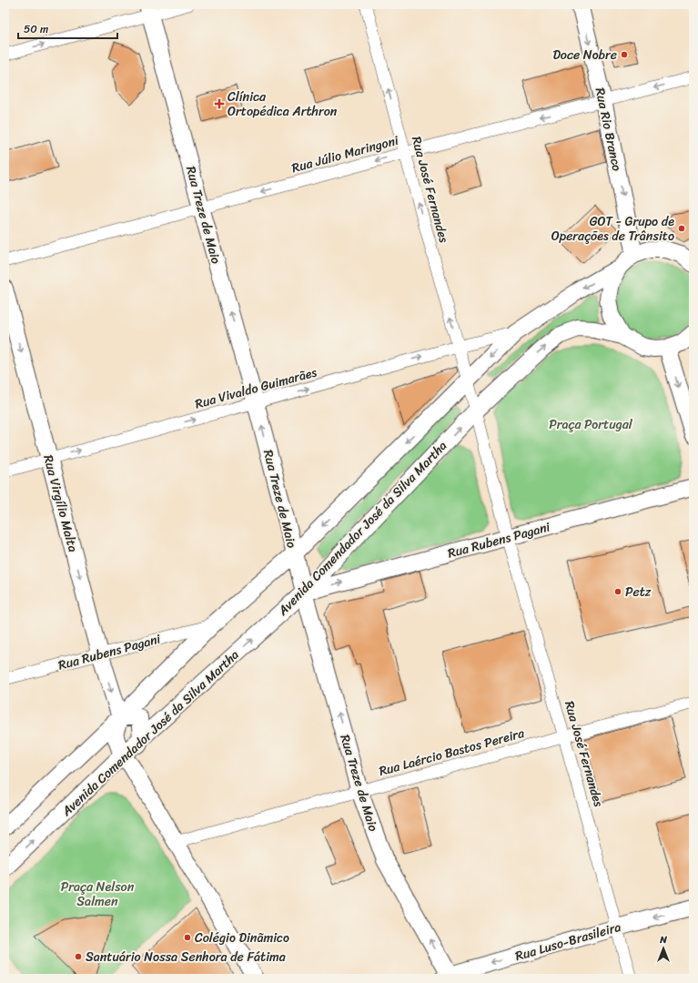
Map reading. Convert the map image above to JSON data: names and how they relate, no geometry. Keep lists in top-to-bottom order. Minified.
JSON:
{"streets":{"street":["Rua Rio Branco","Rua Júlio Maringoni","Rua José Fernandes","Rua Treze de Maio","Rua Vivaldo Guimarães","Rua Virgílio Malta","Avenida Comendador José da Silva Martha","Rua Rubens Pagani","Rua Laércio Bastos Pereira","Rua Luso-Brasileira"]},"crossings":[["Rua Rio Branco","Rua Júlio Maringoni"],["Rua Júlio Maringoni","Rua José Fernandes"],["Rua Júlio Maringoni","Rua Treze de Maio"],["Rua José Fernandes","Rua Vivaldo Guimarães"],["Rua José Fernandes","Avenida Comendador José da Silva Martha"],["Rua José Fernandes","Rua Rubens Pagani"],["Rua José Fernandes","Rua Laércio Bastos Pereira"],["Rua José Fernandes","Rua Luso-Brasileira"],["Rua Treze de Maio","Rua Vivaldo Guimarães"],["Rua Treze de Maio","Avenida Comendador José da Silva Martha"],["Rua Treze de Maio","Rua Rubens Pagani"],["Rua Treze de Maio","Rua Laércio Bastos Pereira"],["Rua Treze de Maio","Rua Luso-Brasileira"],["Rua Vivaldo Guimarães","Rua Virgílio Malta"],["Rua Virgílio Malta","Rua Rubens Pagani"],["Avenida Comendador José da Silva Martha","Rua Rubens Pagani"]],"one_way":["Rua Rio Branco","Rua Júlio Maringoni","Rua José Fernandes","Rua Treze de Maio","Rua Vivaldo Guimarães","Rua Virgílio Malta","Rua Luso-Brasileira"],"parks":["Praça Portugal","Praça Nelson Salmen"],"places":{"other":["Doce Nobre","GOT - Grupo de Operações de Trânsito","Petz","Colégio Dinãmico","Santuário Nossa Senhora de Fátima"],"health":["Clínica Ortopédica Arthron"]},"scale_bar":"50 m","north":"top"}
